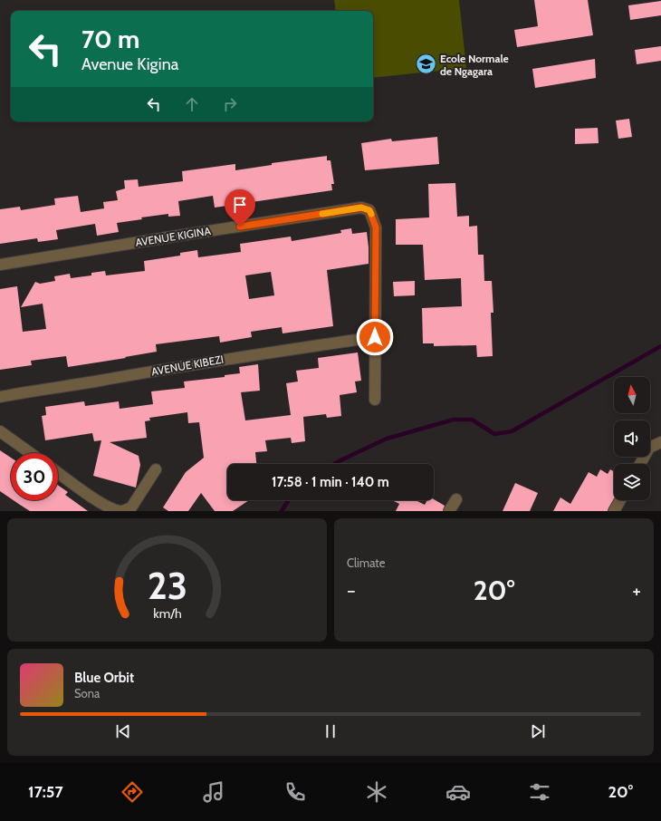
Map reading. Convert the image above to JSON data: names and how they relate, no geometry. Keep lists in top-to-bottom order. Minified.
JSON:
{"streets":{"street":["AVENUE KIGINA","AVENUE KIBEZI"]},"crossings":[["AVENUE KIGINA","AVENUE KIBEZI"]],"places":{"school or university":["Ecole Normale de Ngagara"]},"north":"top","page":{"turn":["70 m","Avenue Kigina"],"limit":"30","trip":"17:58 · 1 min · 140 m","tile":"Climate","heat":["−","20°","+"],"song":["Blue Orbit","Sona"],"tabs":["17:57","20°"],"gauge":["23","km/h"]}}
